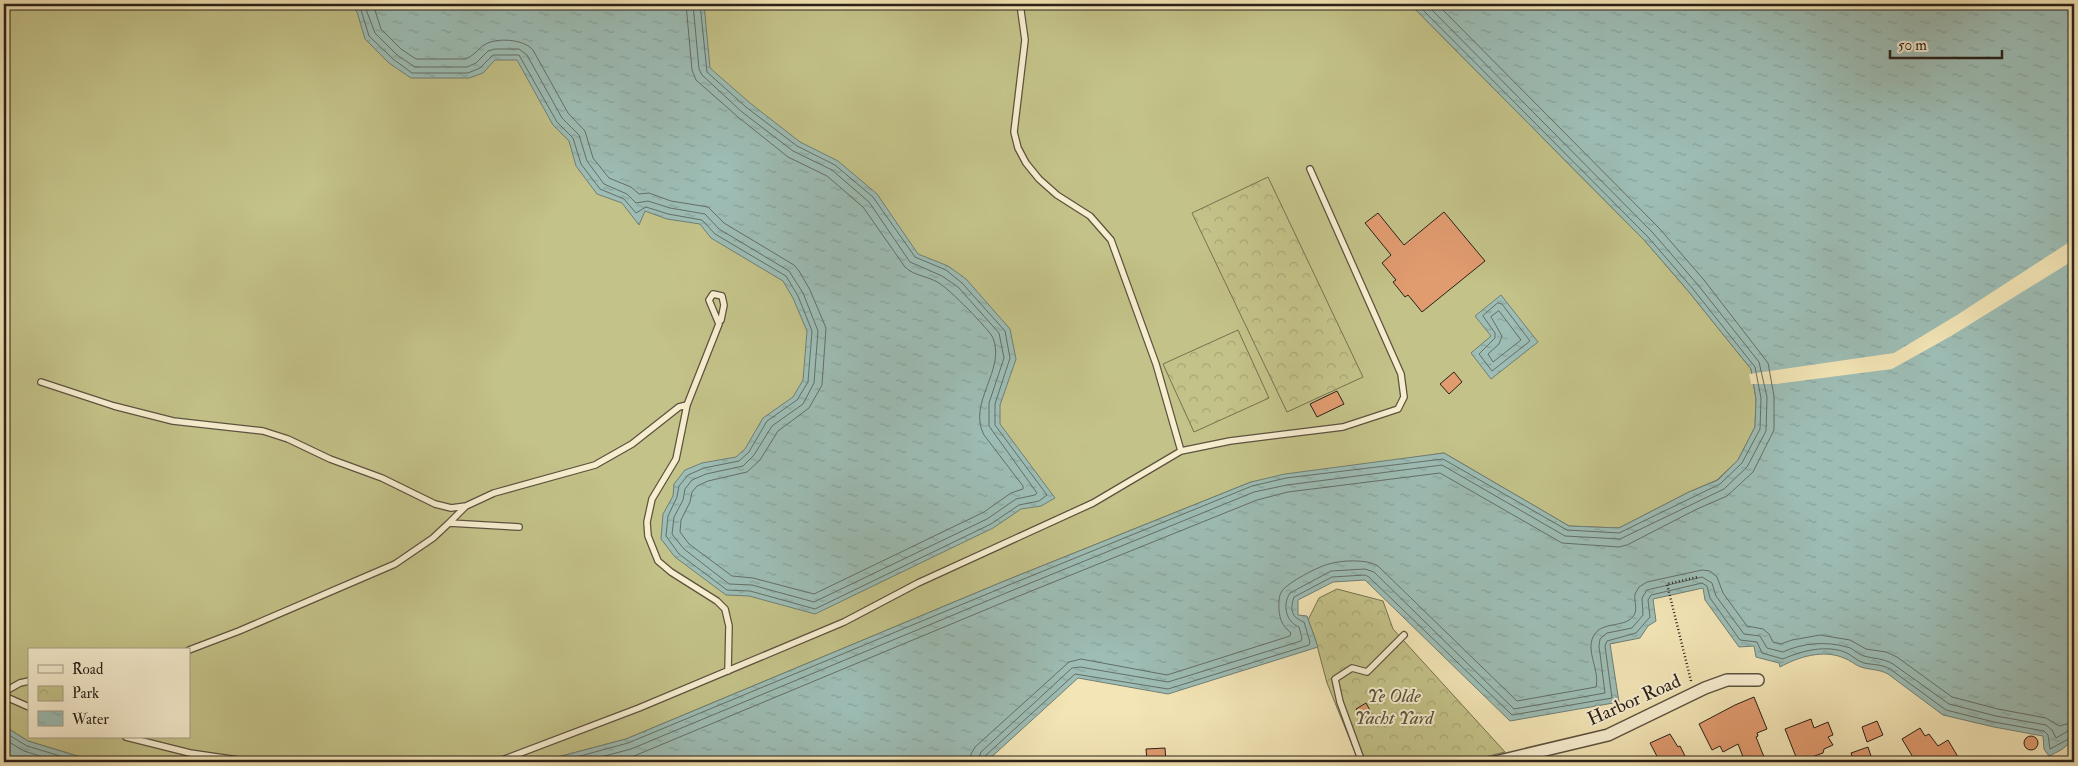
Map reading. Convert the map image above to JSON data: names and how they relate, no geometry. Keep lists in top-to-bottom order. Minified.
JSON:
{"streets":{"street":["Harbor Road"]},"parks":["Ye Olde Yacht Yard"],"legend":["Road","Park","Water"],"scale_bar":"50 m"}
